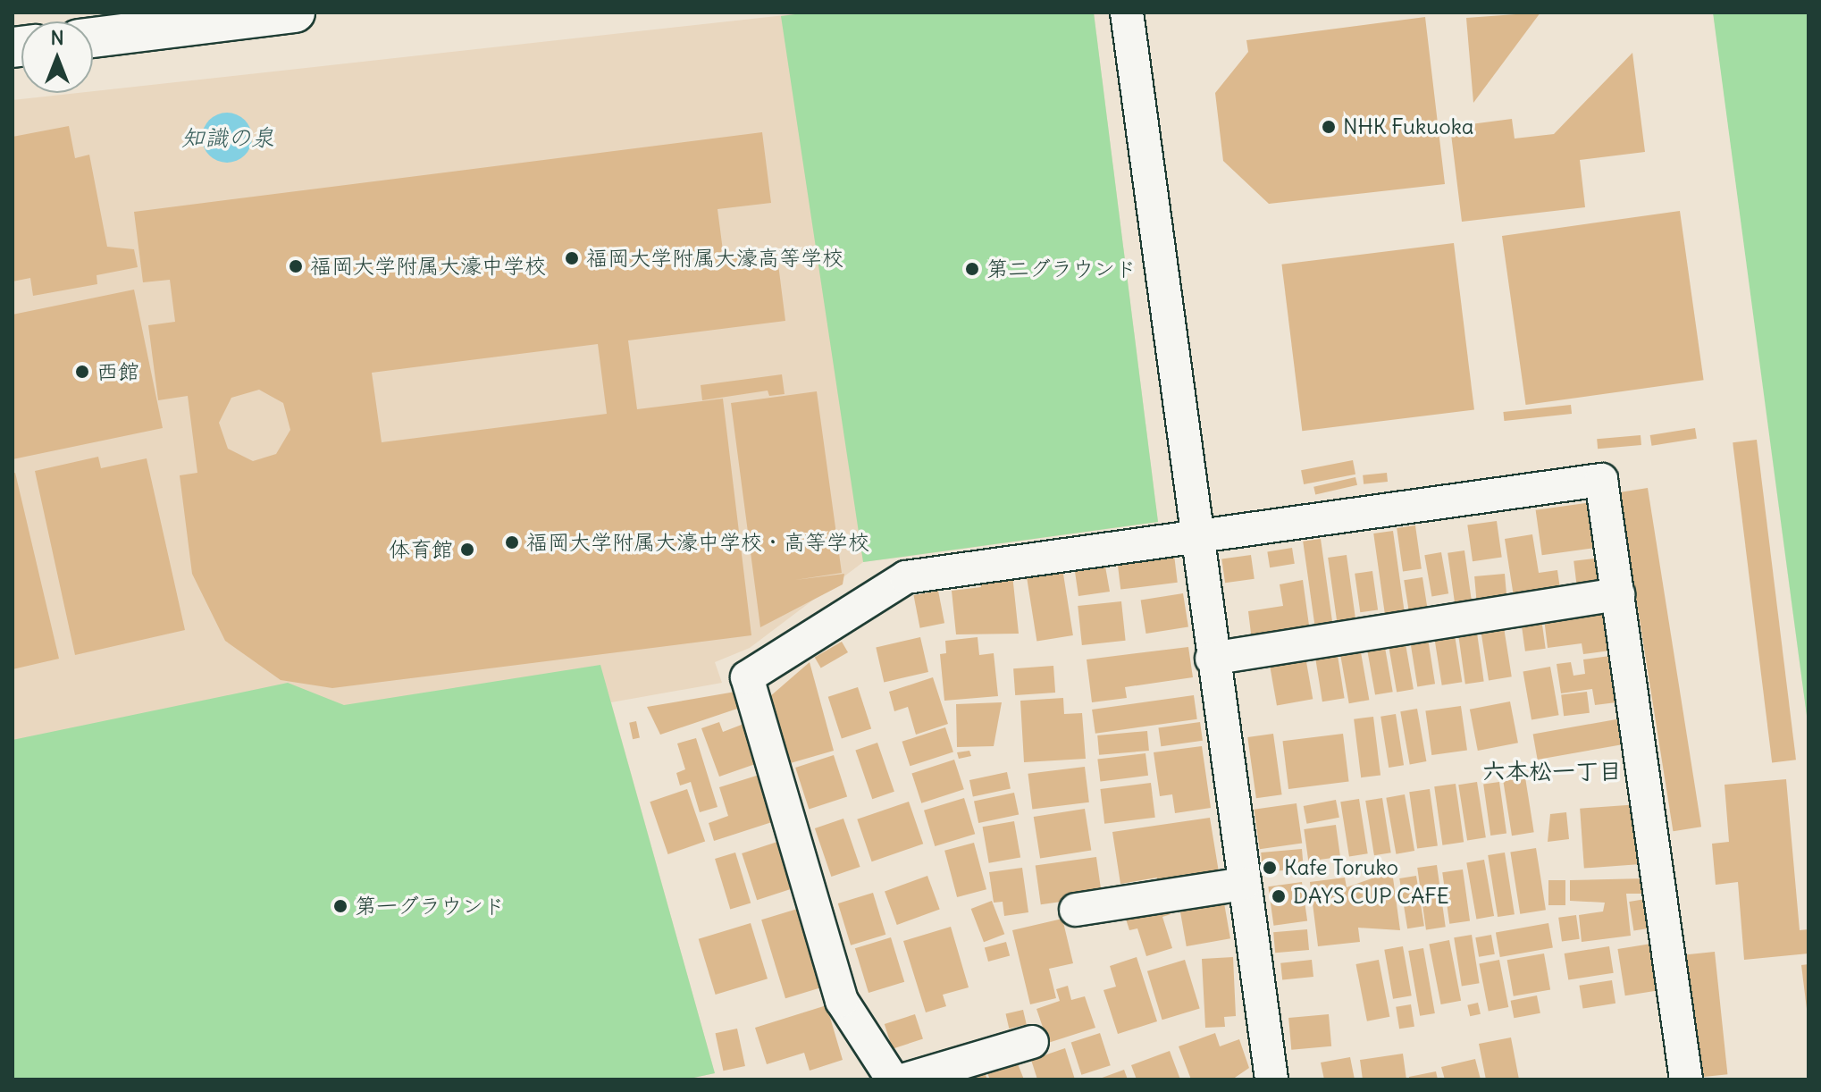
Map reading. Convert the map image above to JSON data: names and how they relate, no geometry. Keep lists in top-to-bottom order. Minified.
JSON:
{"districts":["六本松一丁目"],"water":["知識の泉"],"places":["NHK Fukuoka","福岡大学附属大濠高等学校","福岡大学附属大濠中学校","第二グラウンド","西館","福岡大学附属大濠中学校・高等学校","体育館","Kafe Toruko","DAYS CUP CAFE","第一グラウンド"],"north":"top"}
